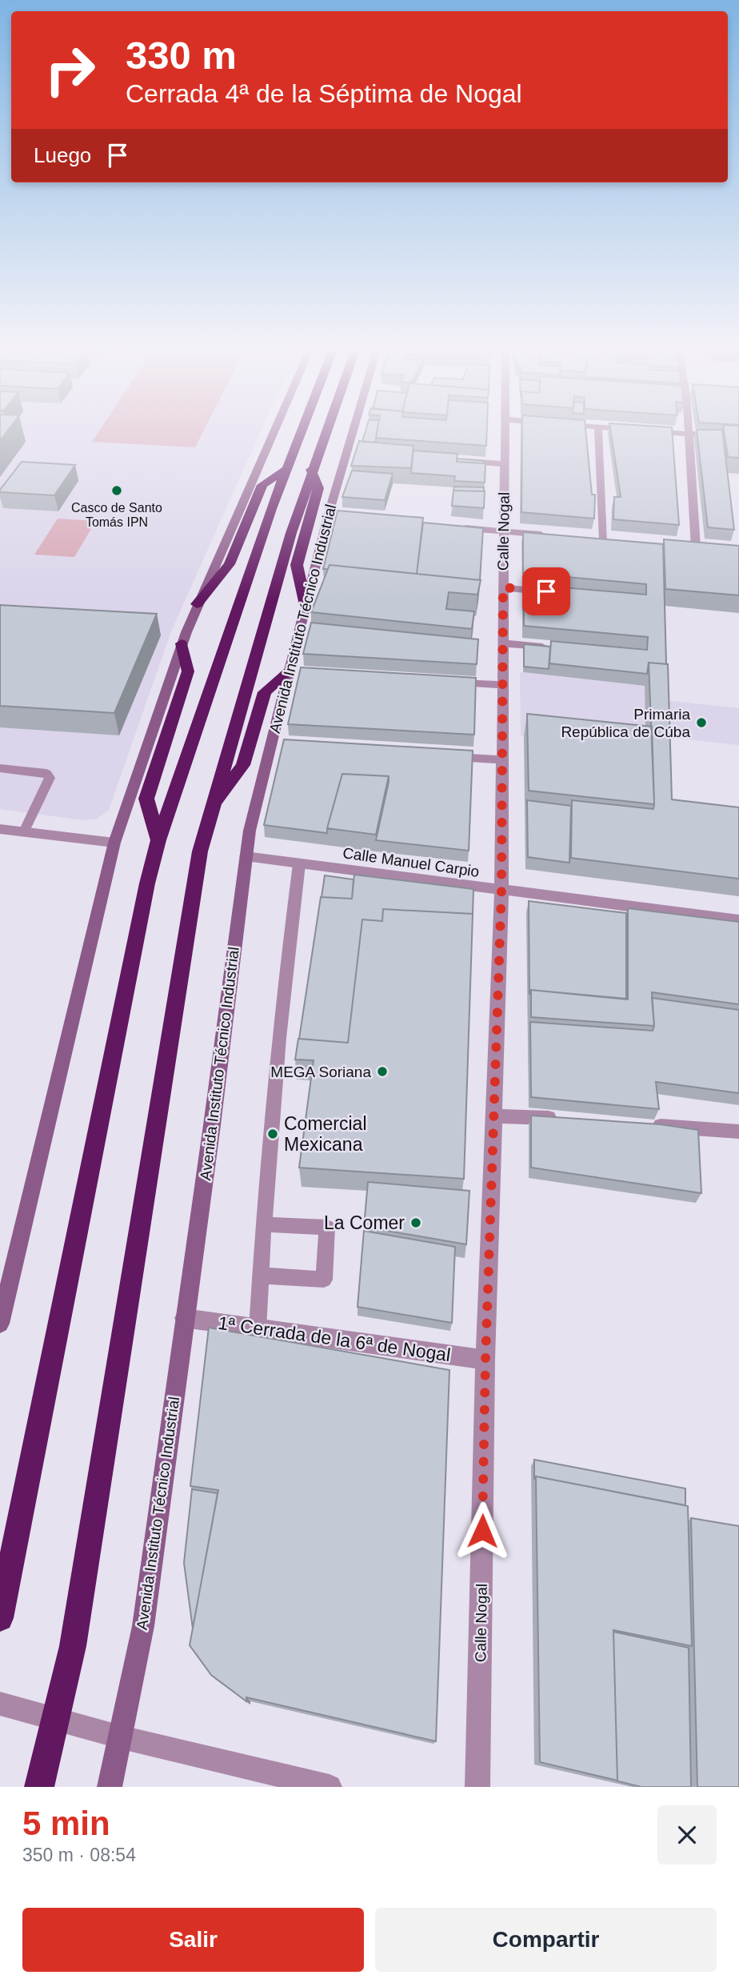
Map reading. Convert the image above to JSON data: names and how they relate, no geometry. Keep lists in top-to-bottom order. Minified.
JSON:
{"streets":{"main road":["Avenida Instituto Técnico Industrial"],"street":["Calle Nogal","Calle Manuel Carpio","1ª Cerrada de la 6ª de Nogal"]},"crossings":[["Calle Nogal","Calle Manuel Carpio"],["Calle Nogal","1ª Cerrada de la 6ª de Nogal"],["Avenida Instituto Técnico Industrial","Calle Manuel Carpio"],["Avenida Instituto Técnico Industrial","1ª Cerrada de la 6ª de Nogal"]],"places":["Casco de Santo Tomás IPN","Primaria República de Cúba","MEGA Soriana","Comercial Mexicana","La Comer"],"page":{"turn":["330 m","Cerrada 4ª de la Séptima de Nogal"],"then":"Luego","heading":["5 min","350 m · 08:54"],"buttons":["Salir","Compartir"]}}
